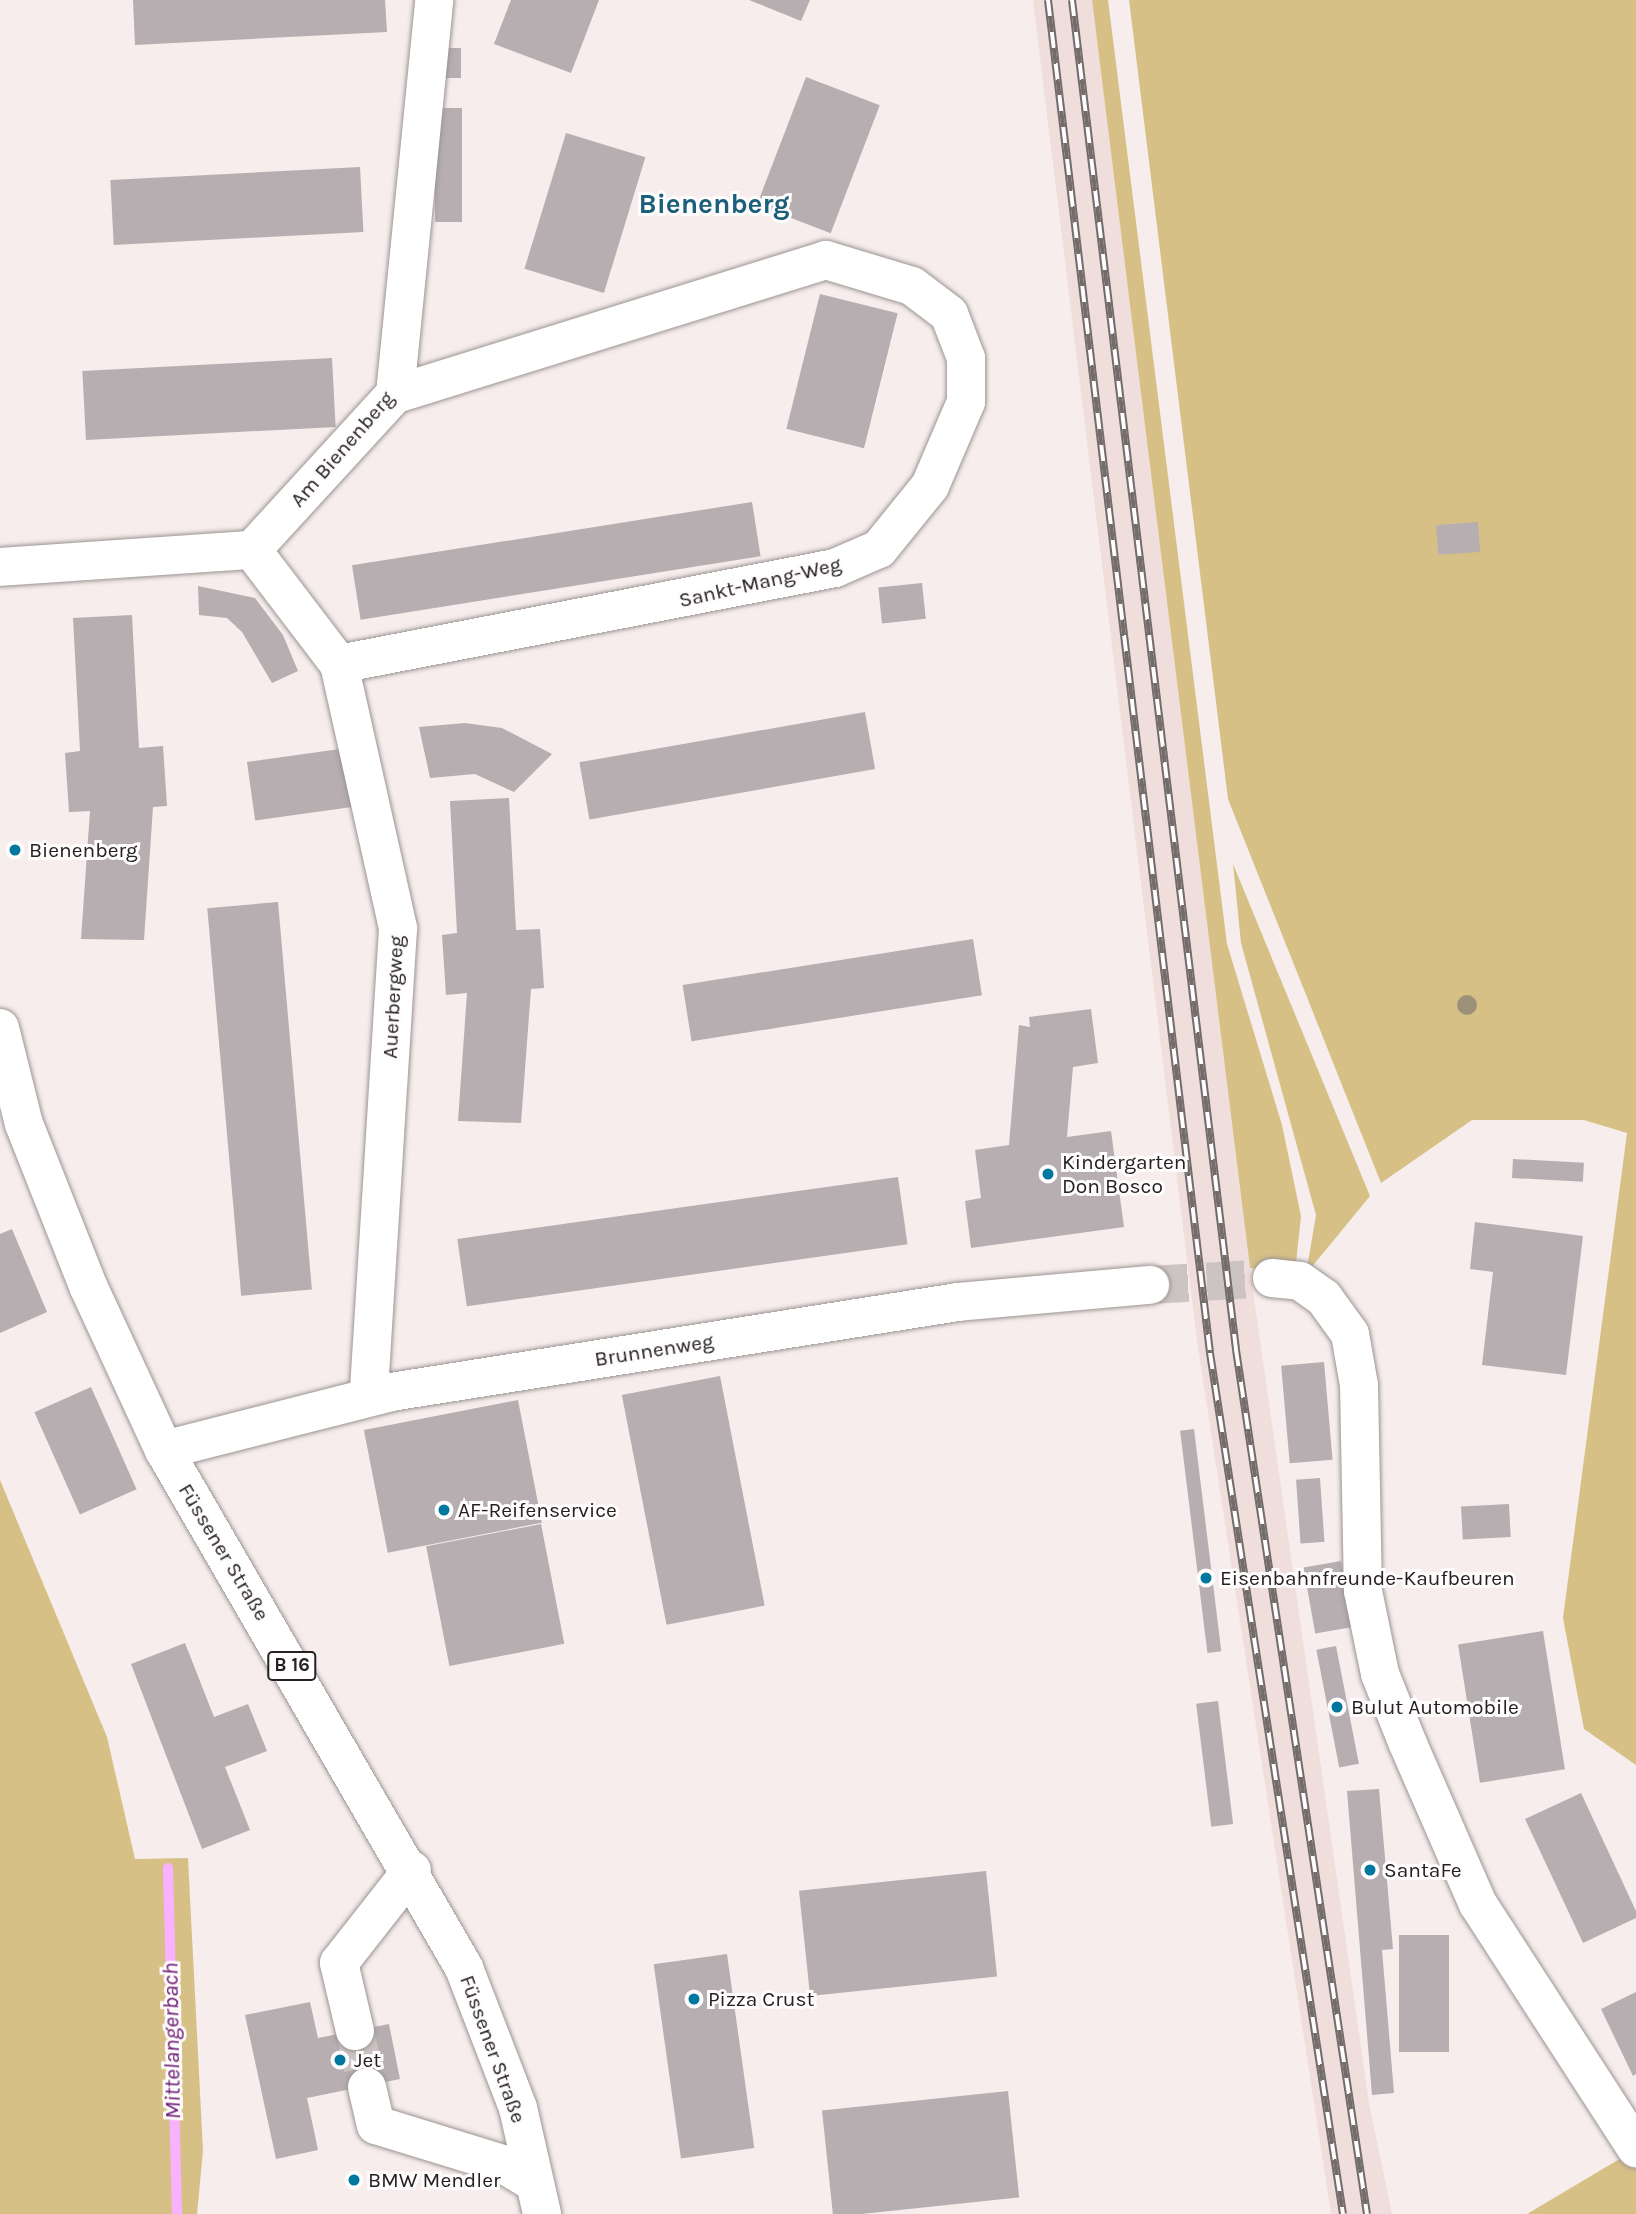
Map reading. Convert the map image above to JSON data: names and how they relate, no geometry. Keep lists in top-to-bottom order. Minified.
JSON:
{"streets":{"street":["Am Bienenberg","Sankt-Mang-Weg","Auerbergweg","Brunnenweg","Füssener Straße","B 16"]},"crossings":[["Am Bienenberg","Sankt-Mang-Weg"],["Am Bienenberg","Auerbergweg"],["Sankt-Mang-Weg","Auerbergweg"],["Auerbergweg","Brunnenweg"],["Brunnenweg","Füssener Straße"]],"districts":["Bienenberg"],"water":["Mittelangerbach"],"places":["Bienenberg","Kindergarten Don Bosco","AF-Reifenservice","Eisenbahnfreunde-Kaufbeuren","Bulut Automobile","SantaFe","Pizza Crust","Jet","BMW Mendler"]}
